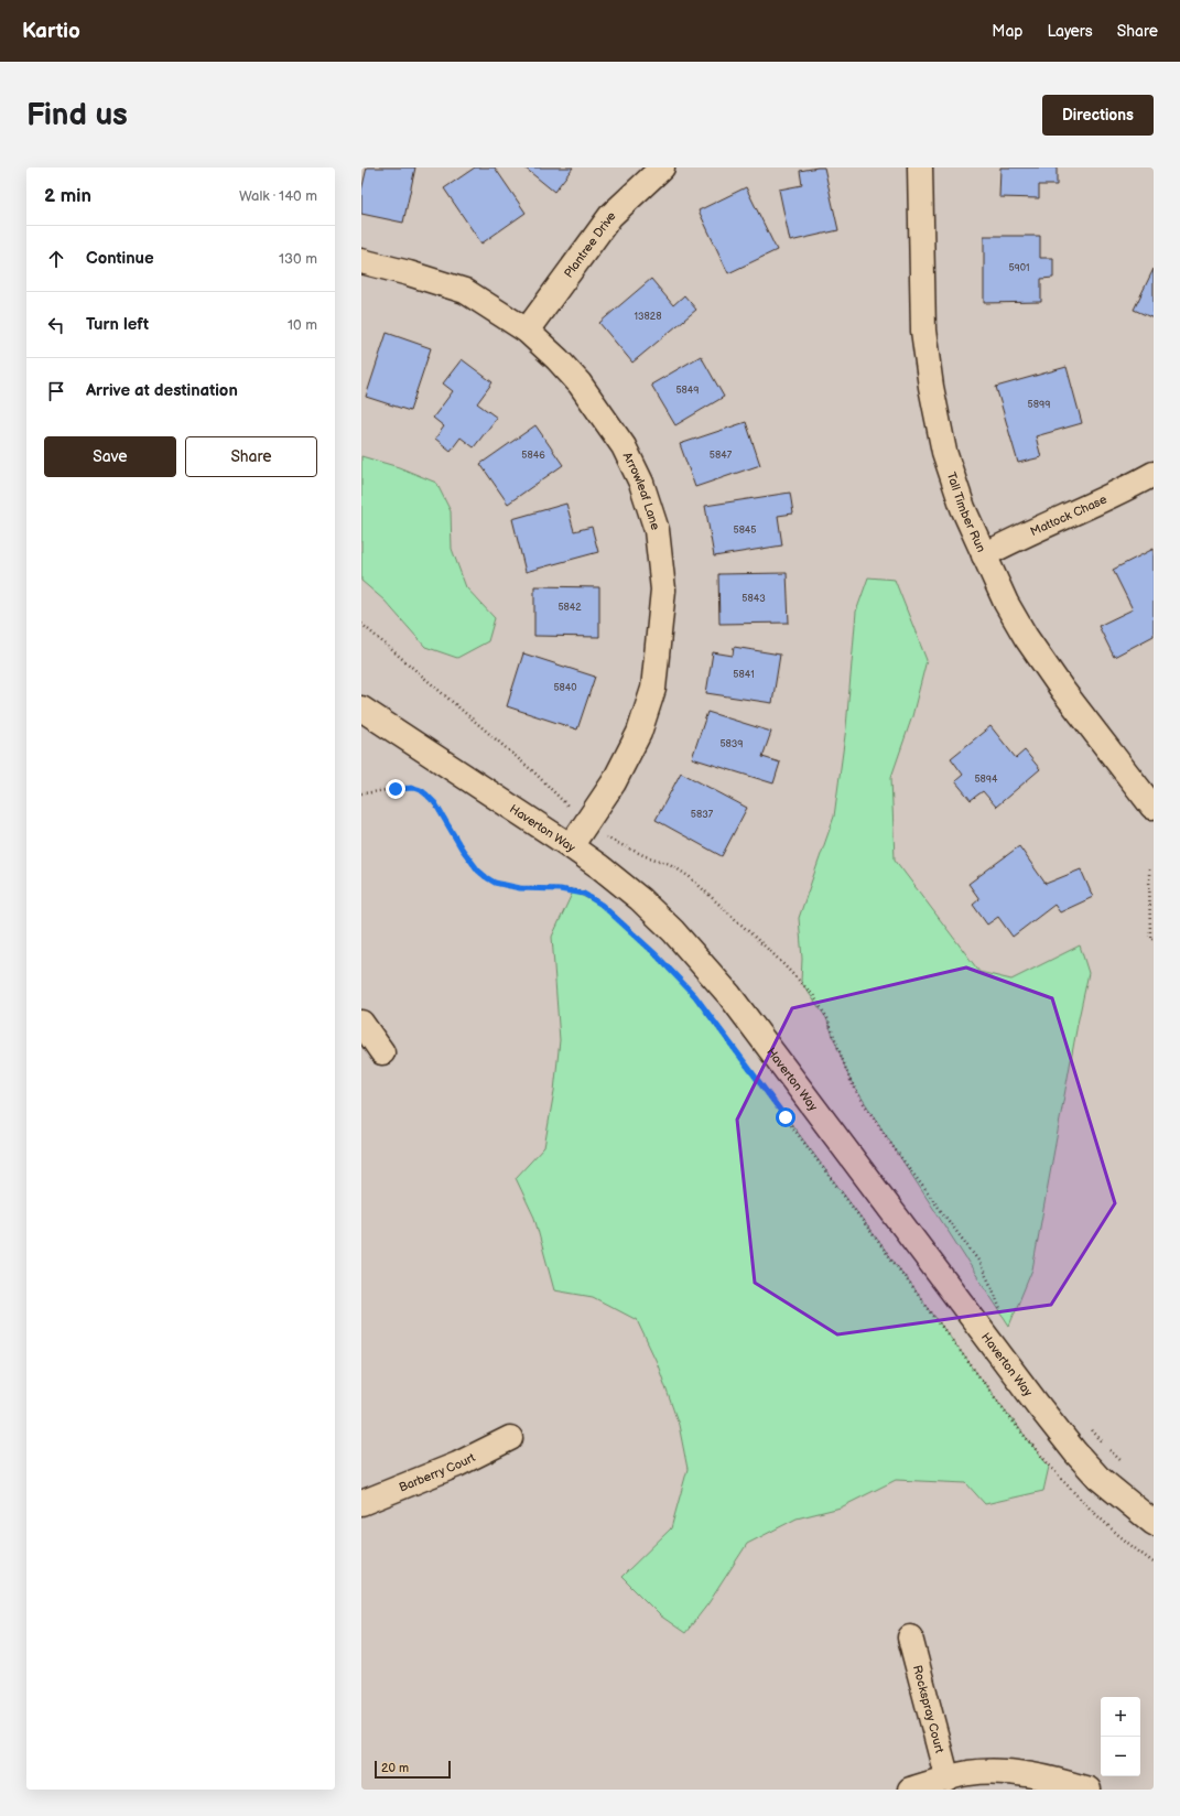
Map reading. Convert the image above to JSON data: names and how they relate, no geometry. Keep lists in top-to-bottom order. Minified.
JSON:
{"streets":{"street":["Plantree Drive","Arrowleaf Lane","Tall Timber Run","Mattock Chase","Haverton Way","Barberry Court","Rockspray Court"]},"crossings":[["Plantree Drive","Arrowleaf Lane"],["Arrowleaf Lane","Haverton Way"],["Tall Timber Run","Mattock Chase"]],"house_numbers":["5901","13828","5849","5899","5846","5847","5845","5843","5842","5841","5840","5839","5894","5837"],"scale_bar":"20 m","page":{"header":"Kartio","nav":["Map","Layers","Share"],"buttons":["Directions",["Save","Share"]],"title":"Find us","heading":["2 min","Walk · 140 m"],"list":[["Continue","130 m"],["Turn left","10 m"],"Arrive at destination"],"map_buttons":["+","−"],"scale":"20 m"}}
